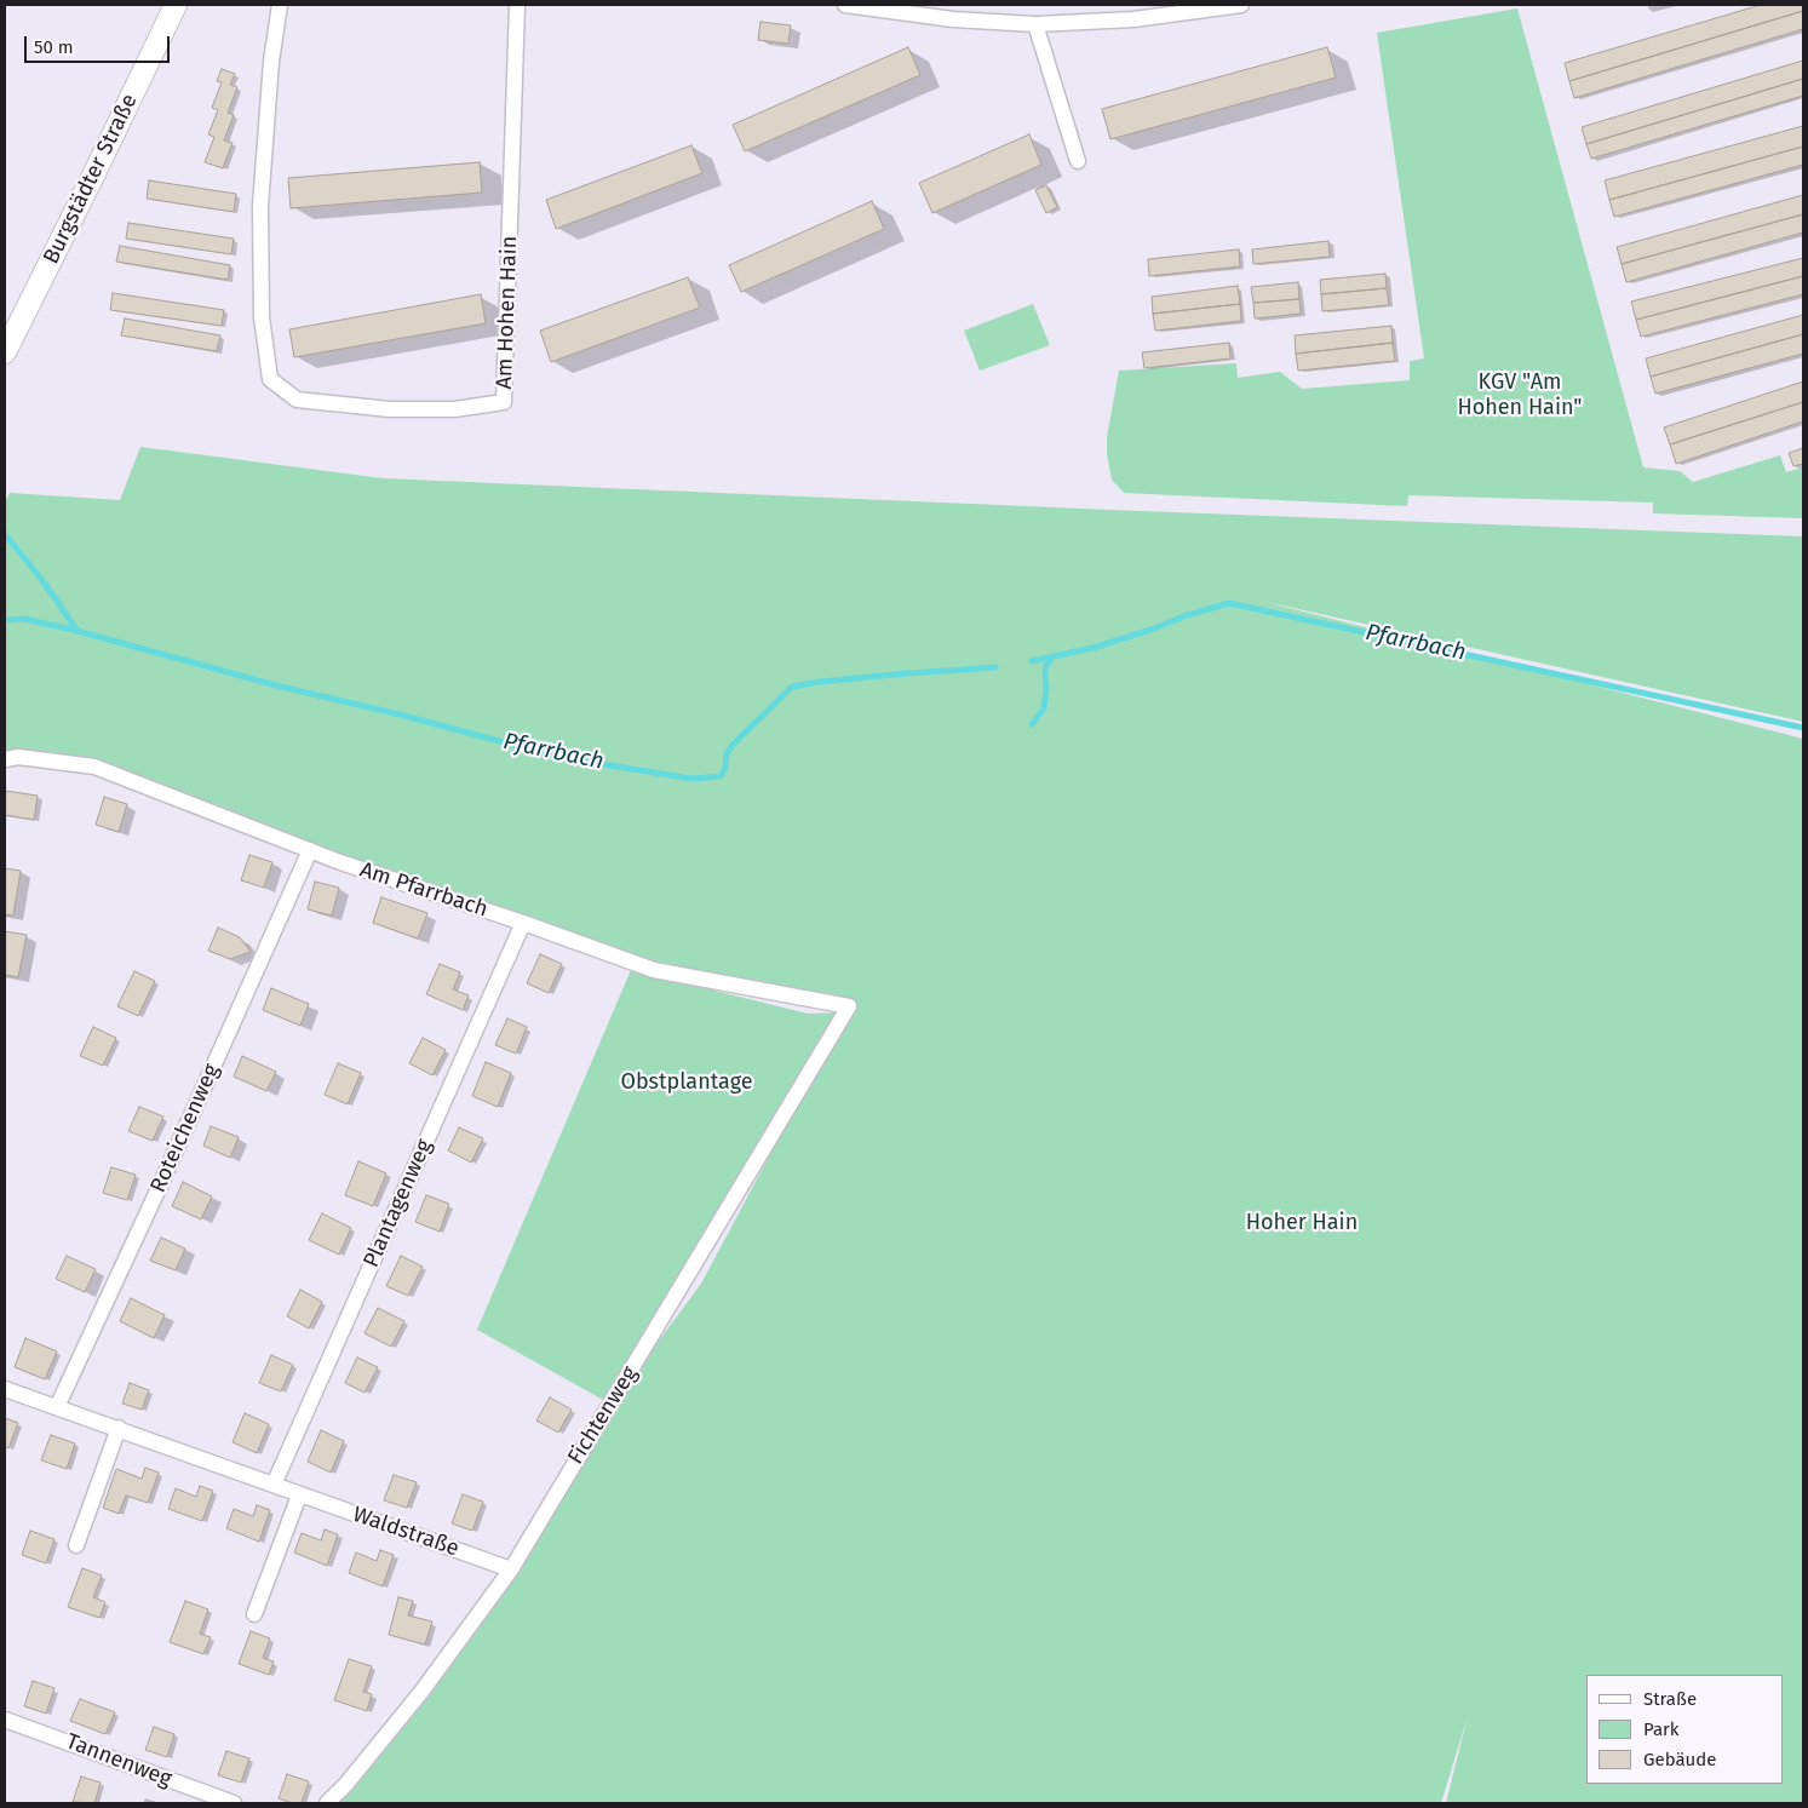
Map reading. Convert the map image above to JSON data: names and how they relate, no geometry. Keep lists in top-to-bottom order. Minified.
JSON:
{"streets":{"main road":["Burgstädter Straße"],"street":["Am Hohen Hain","Am Pfarrbach","Roteichenweg","Plantagenweg","Fichtenweg","Waldstraße","Tannenweg"]},"crossings":[["Am Pfarrbach","Roteichenweg"],["Am Pfarrbach","Plantagenweg"],["Am Pfarrbach","Fichtenweg"],["Roteichenweg","Waldstraße"],["Plantagenweg","Waldstraße"],["Fichtenweg","Waldstraße"]],"water":["Pfarrbach"],"parks":["KGV \"Am Hohen Hain\"","Obstplantage","Hoher Hain"],"legend":["Straße","Park","Gebäude"],"scale_bar":"50 m"}
